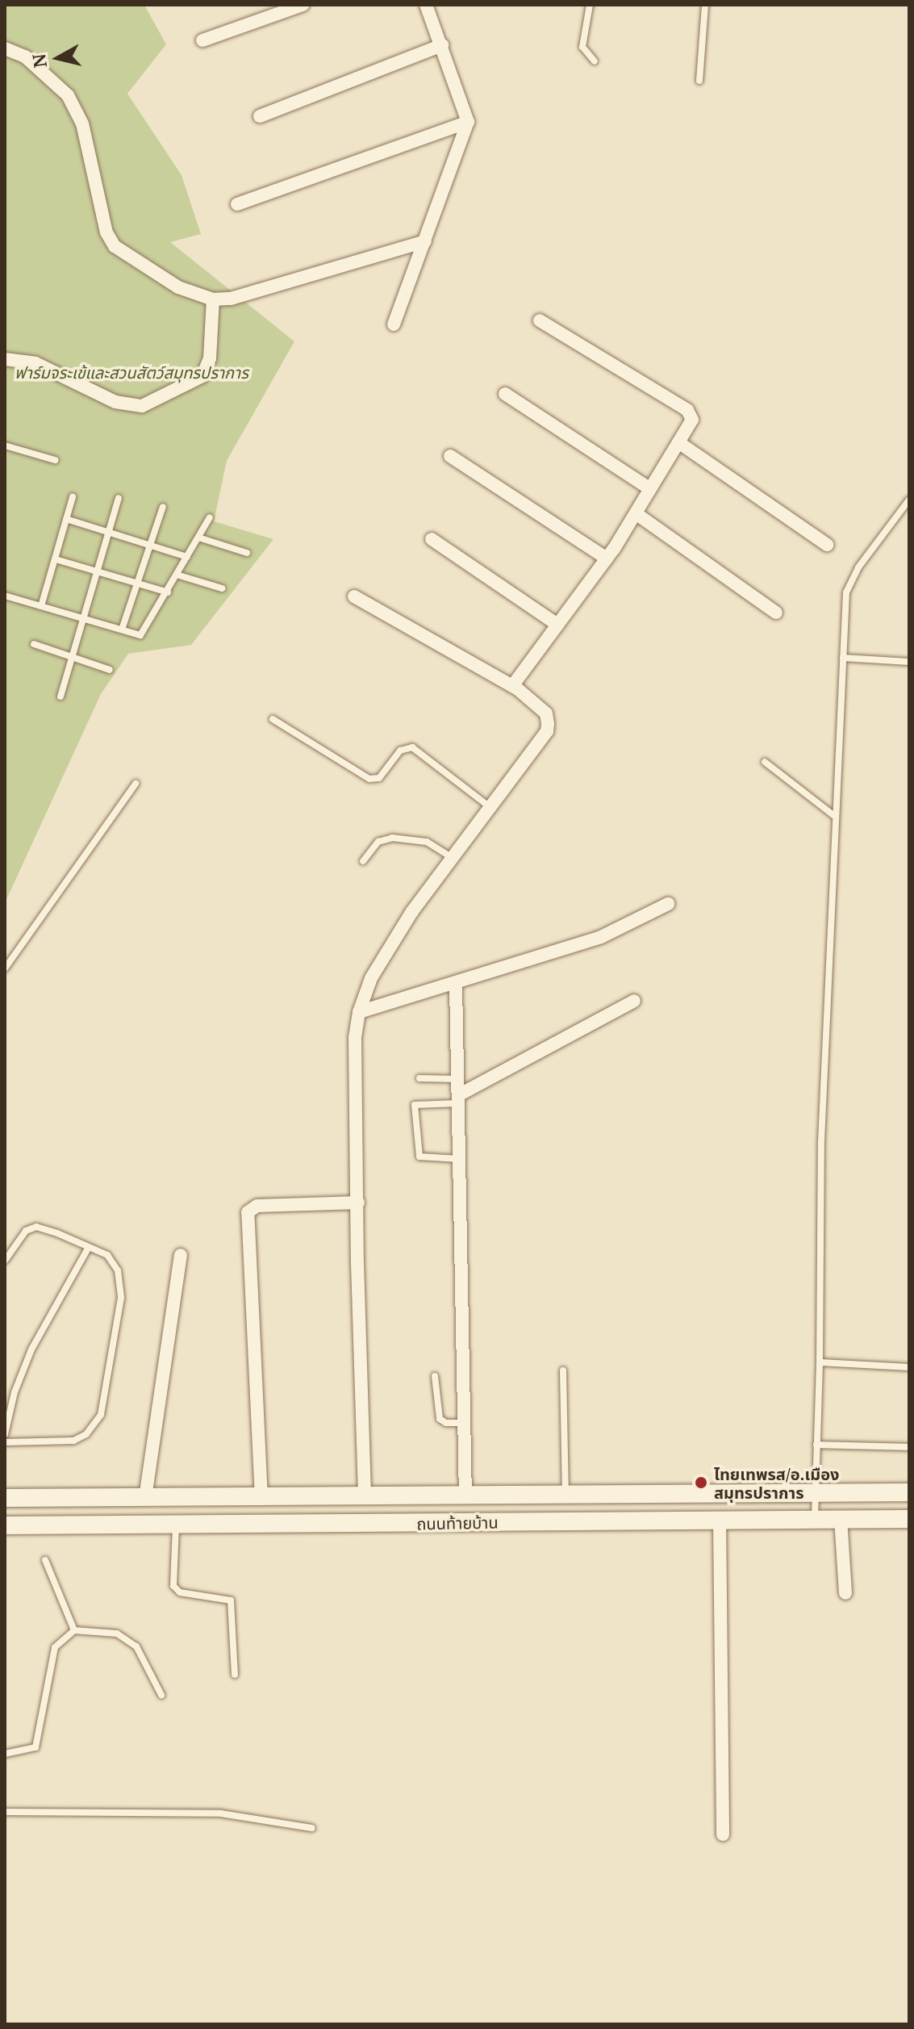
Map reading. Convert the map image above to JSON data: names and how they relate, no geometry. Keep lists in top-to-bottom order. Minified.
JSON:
{"streets":{"street":["ถนนท้ายบ้าน"]},"parks":["ฟาร์มจระเข้และสวนสัตว์สมุทรปราการ"],"places":["ไทยเทพรส/อ.เมือง สมุทรปราการ"],"north":"left"}
